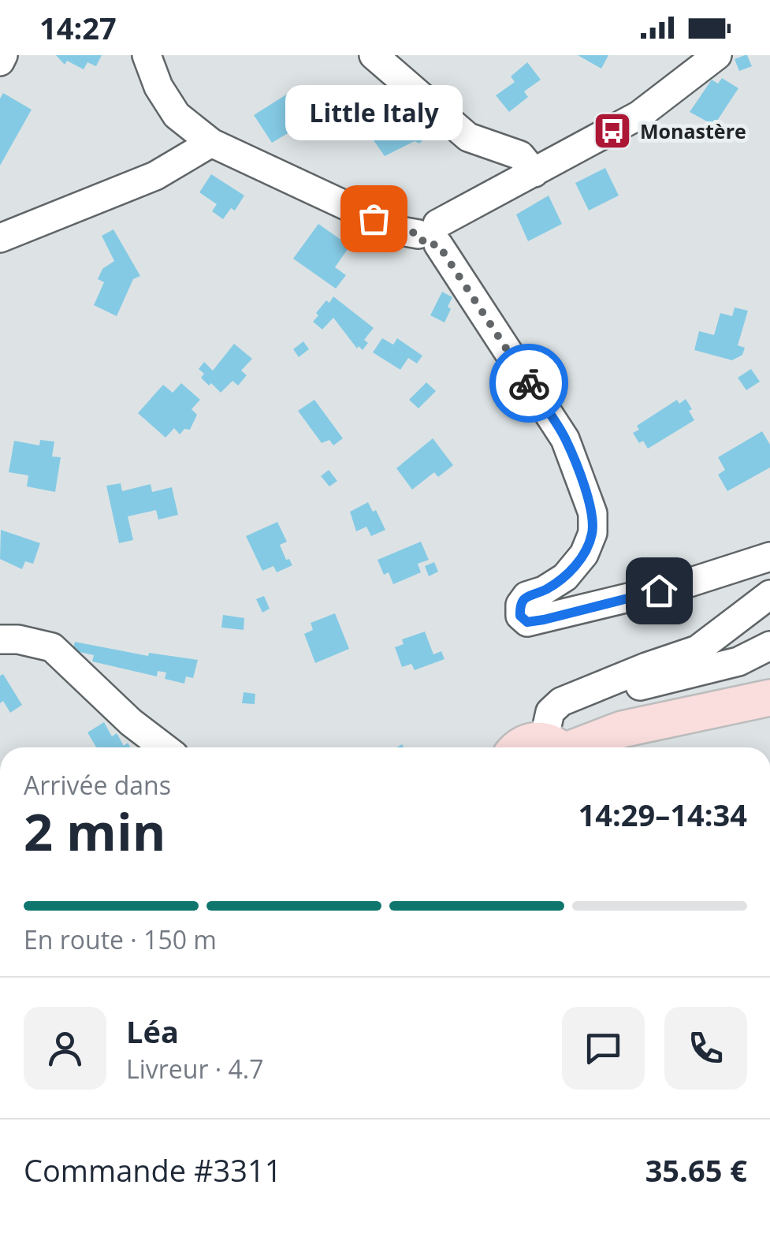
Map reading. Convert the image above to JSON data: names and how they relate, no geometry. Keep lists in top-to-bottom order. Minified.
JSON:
{"places":{"bus stop":["Monastère"],"other":["Little Italy"]},"page":{"status":"14:27","bubble":"Little Italy","heading":["2 min","Arrivée dans","14:29–14:34"],"panel":["Léa","Livreur · 4.7","Commande #3311","35.65 €"],"bar":"En route · 150 m"}}
